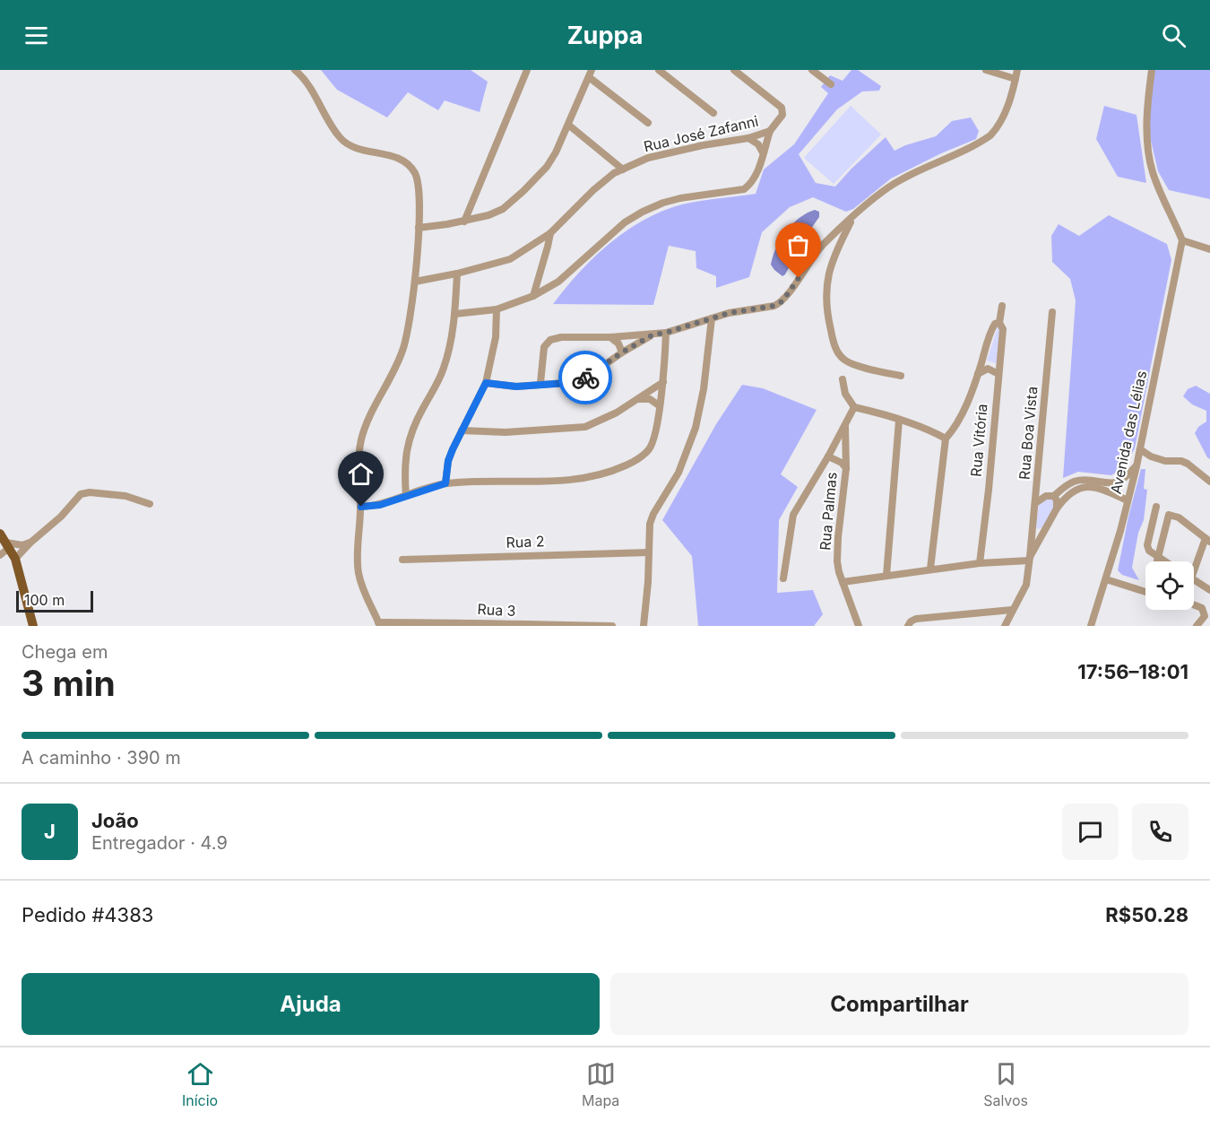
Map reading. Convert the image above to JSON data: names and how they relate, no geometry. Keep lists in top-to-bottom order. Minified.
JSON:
{"streets":{"street":["Rua José Zafanni","Avenida das Lélias","Rua Boa Vista","Rua Vitória","Rua Palmas","Rua 2","Rua 3"]},"scale_bar":"100 m","page":{"header":"Zuppa","scale":"100 m","heading":["3 min","Chega em","17:56–18:01"],"panel":["João","Entregador · 4.9","Pedido #4383","R$50.28"],"bar":"A caminho · 390 m","round":"J","buttons":["Ajuda","Compartilhar"],"tabs":["Início","Mapa","Salvos"]}}
